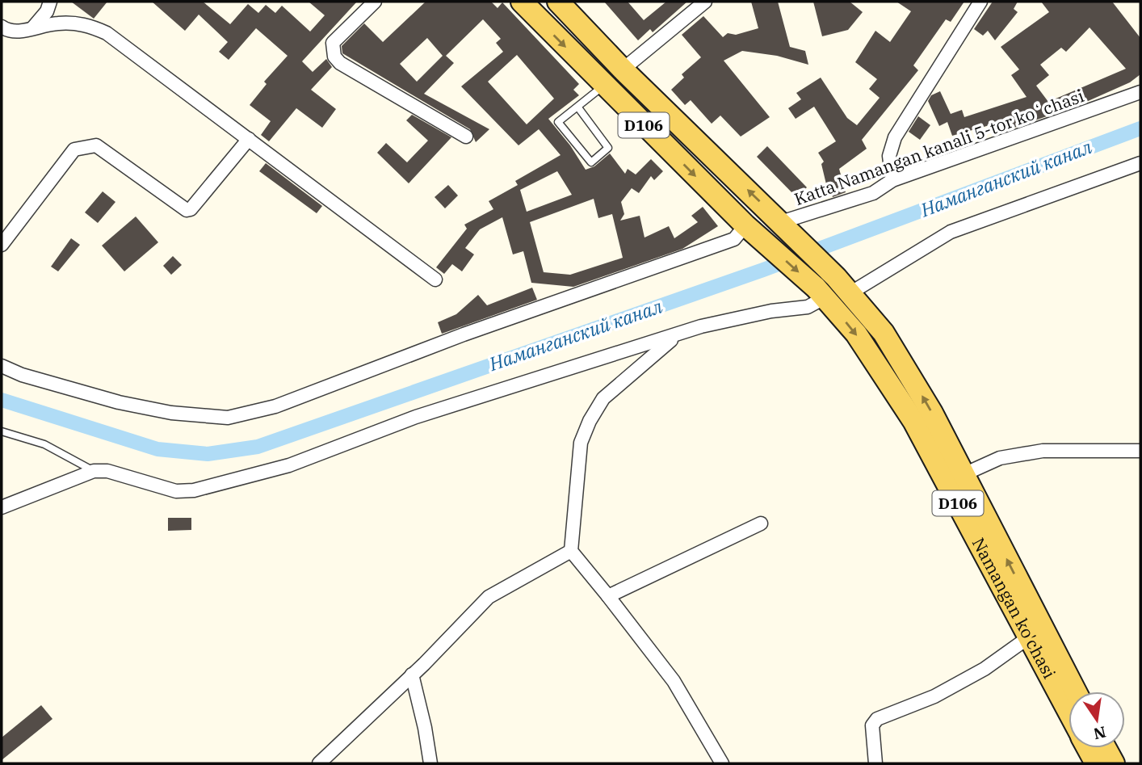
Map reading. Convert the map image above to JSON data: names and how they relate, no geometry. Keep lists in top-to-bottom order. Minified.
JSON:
{"streets":{"main road":["D106","Namangan ko'chasi"],"street":["Katta Namangan kanali 5-tor koʻchasi"]},"crossings":[["D106","Katta Namangan kanali 5-tor koʻchasi"],["D106","Namangan ko'chasi"],["Katta Namangan kanali 5-tor koʻchasi","Namangan ko'chasi"]],"water":["Наманганский канал"],"north":"bottom"}
